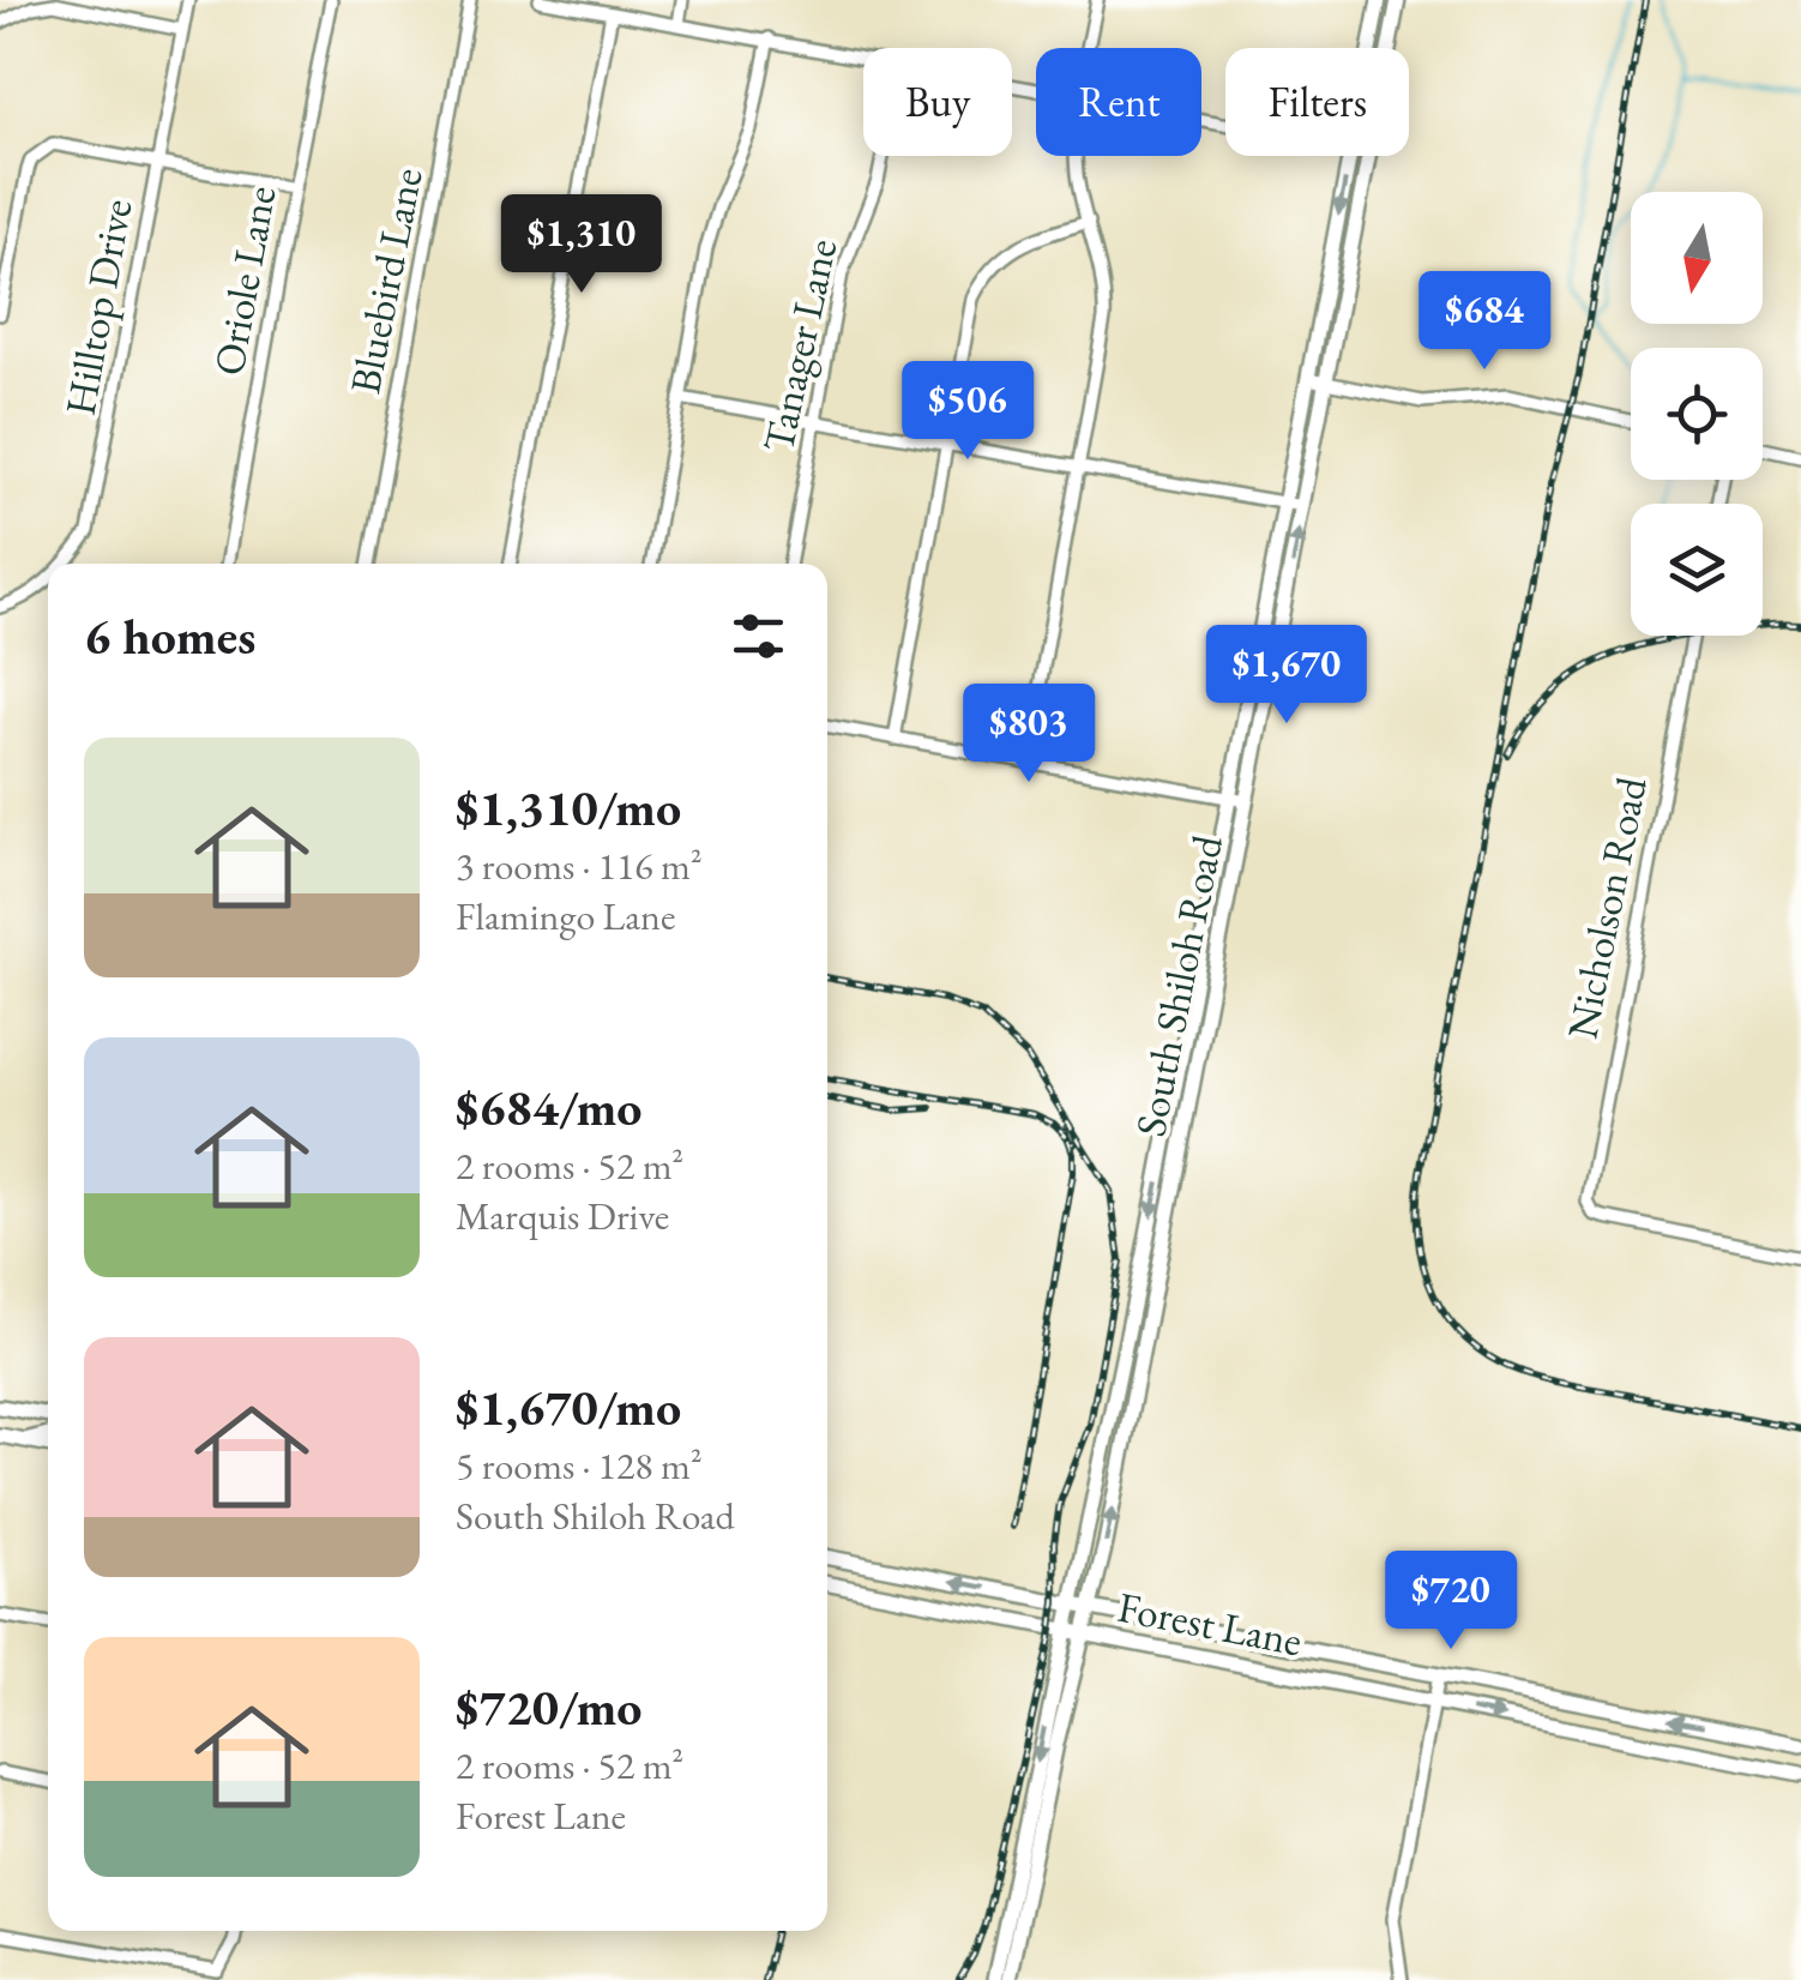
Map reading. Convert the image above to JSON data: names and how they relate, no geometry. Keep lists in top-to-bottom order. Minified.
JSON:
{"streets":{"main road":["South Shiloh Road","Forest Lane"],"street":["Oriole Lane","Bluebird Lane","Hilltop Drive","Tanager Lane","Nicholson Road"]},"crossings":[["South Shiloh Road","Forest Lane"]],"north":"bottom","page":{"chip":["Buy","Rent","Filters"],"price":["$1,310","$684","$506","$1,670","$803","$720"],"heading":"6 homes","list":[{"name":"$1,310/mo","note":"3 rooms · 116 m² · Flamingo Lane"},{"name":"$684/mo","note":"2 rooms · 52 m² · Marquis Drive"},{"name":"$1,670/mo","note":"5 rooms · 128 m² · South Shiloh Road"},{"name":"$720/mo","note":"2 rooms · 52 m² · Forest Lane"}]}}
